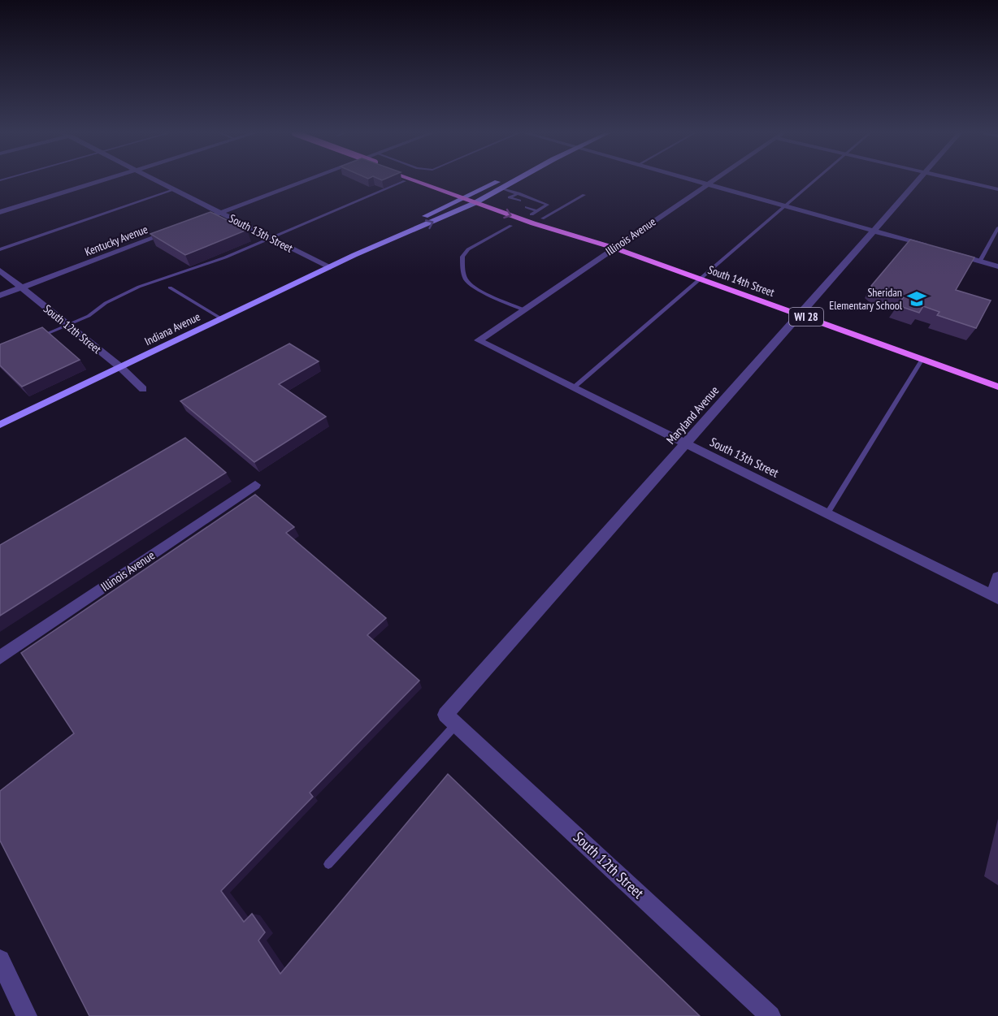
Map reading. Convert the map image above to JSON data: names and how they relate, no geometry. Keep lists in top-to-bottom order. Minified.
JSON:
{"streets":{"main road":["South 14th Street","WI 28","Indiana Avenue"],"street":["South 13th Street","Illinois Avenue","Kentucky Avenue","South 12th Street","Maryland Avenue"]},"crossings":[["South 13th Street","Illinois Avenue"],["South 13th Street","Indiana Avenue"],["South 13th Street","Maryland Avenue"],["Illinois Avenue","South 14th Street"],["Kentucky Avenue","South 12th Street"],["South 14th Street","Indiana Avenue"],["South 14th Street","Maryland Avenue"],["South 12th Street","Indiana Avenue"],["South 12th Street","Maryland Avenue"]],"places":{"school or university":["Sheridan Elementary School"]}}
